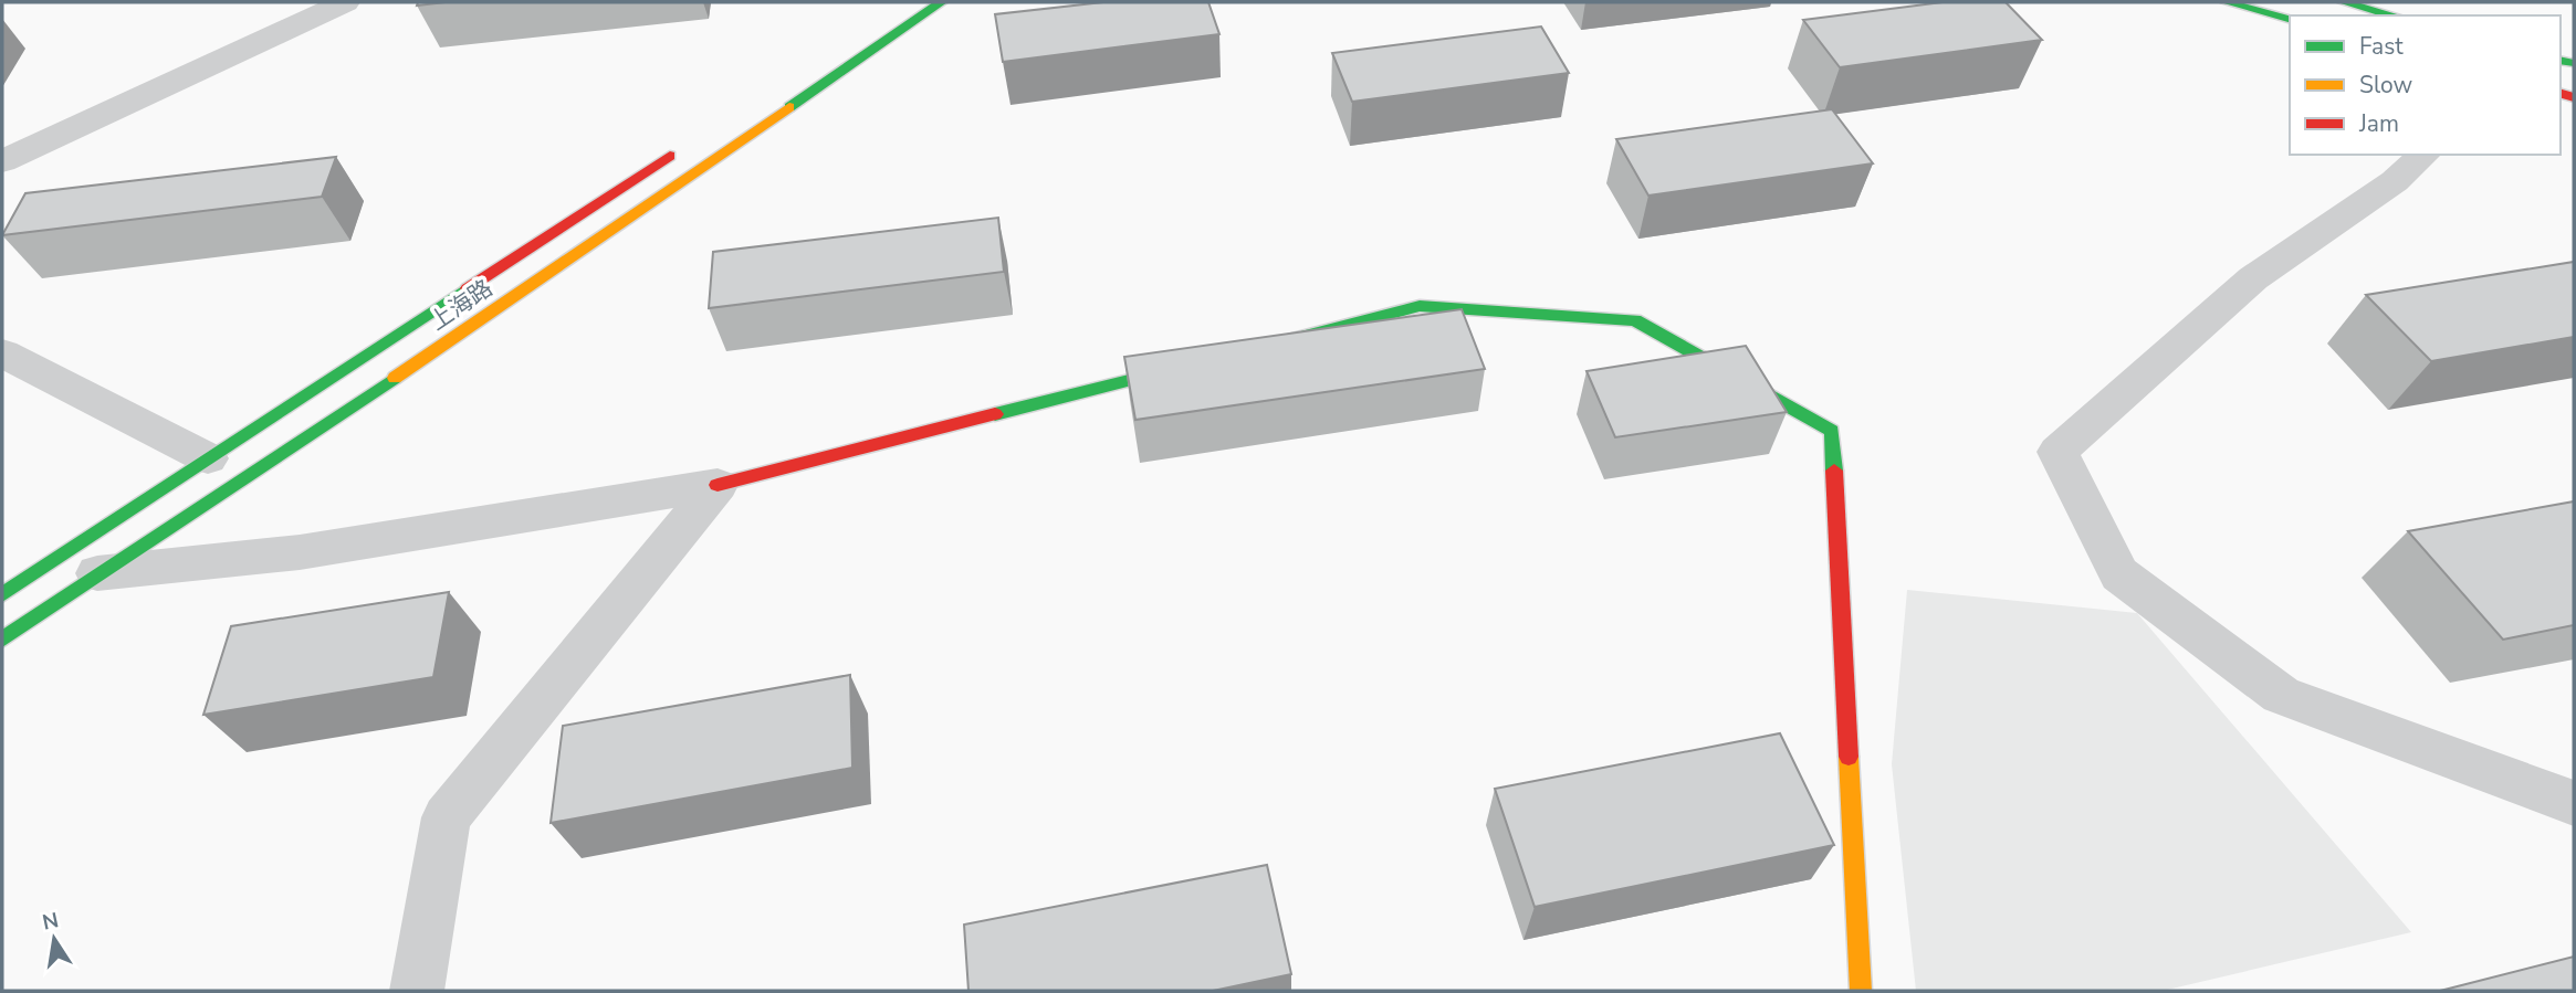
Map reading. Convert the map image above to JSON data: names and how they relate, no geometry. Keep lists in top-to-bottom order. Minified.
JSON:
{"streets":{"street":["上海路"]},"legend":["Fast","Slow","Jam"],"north":"top"}
